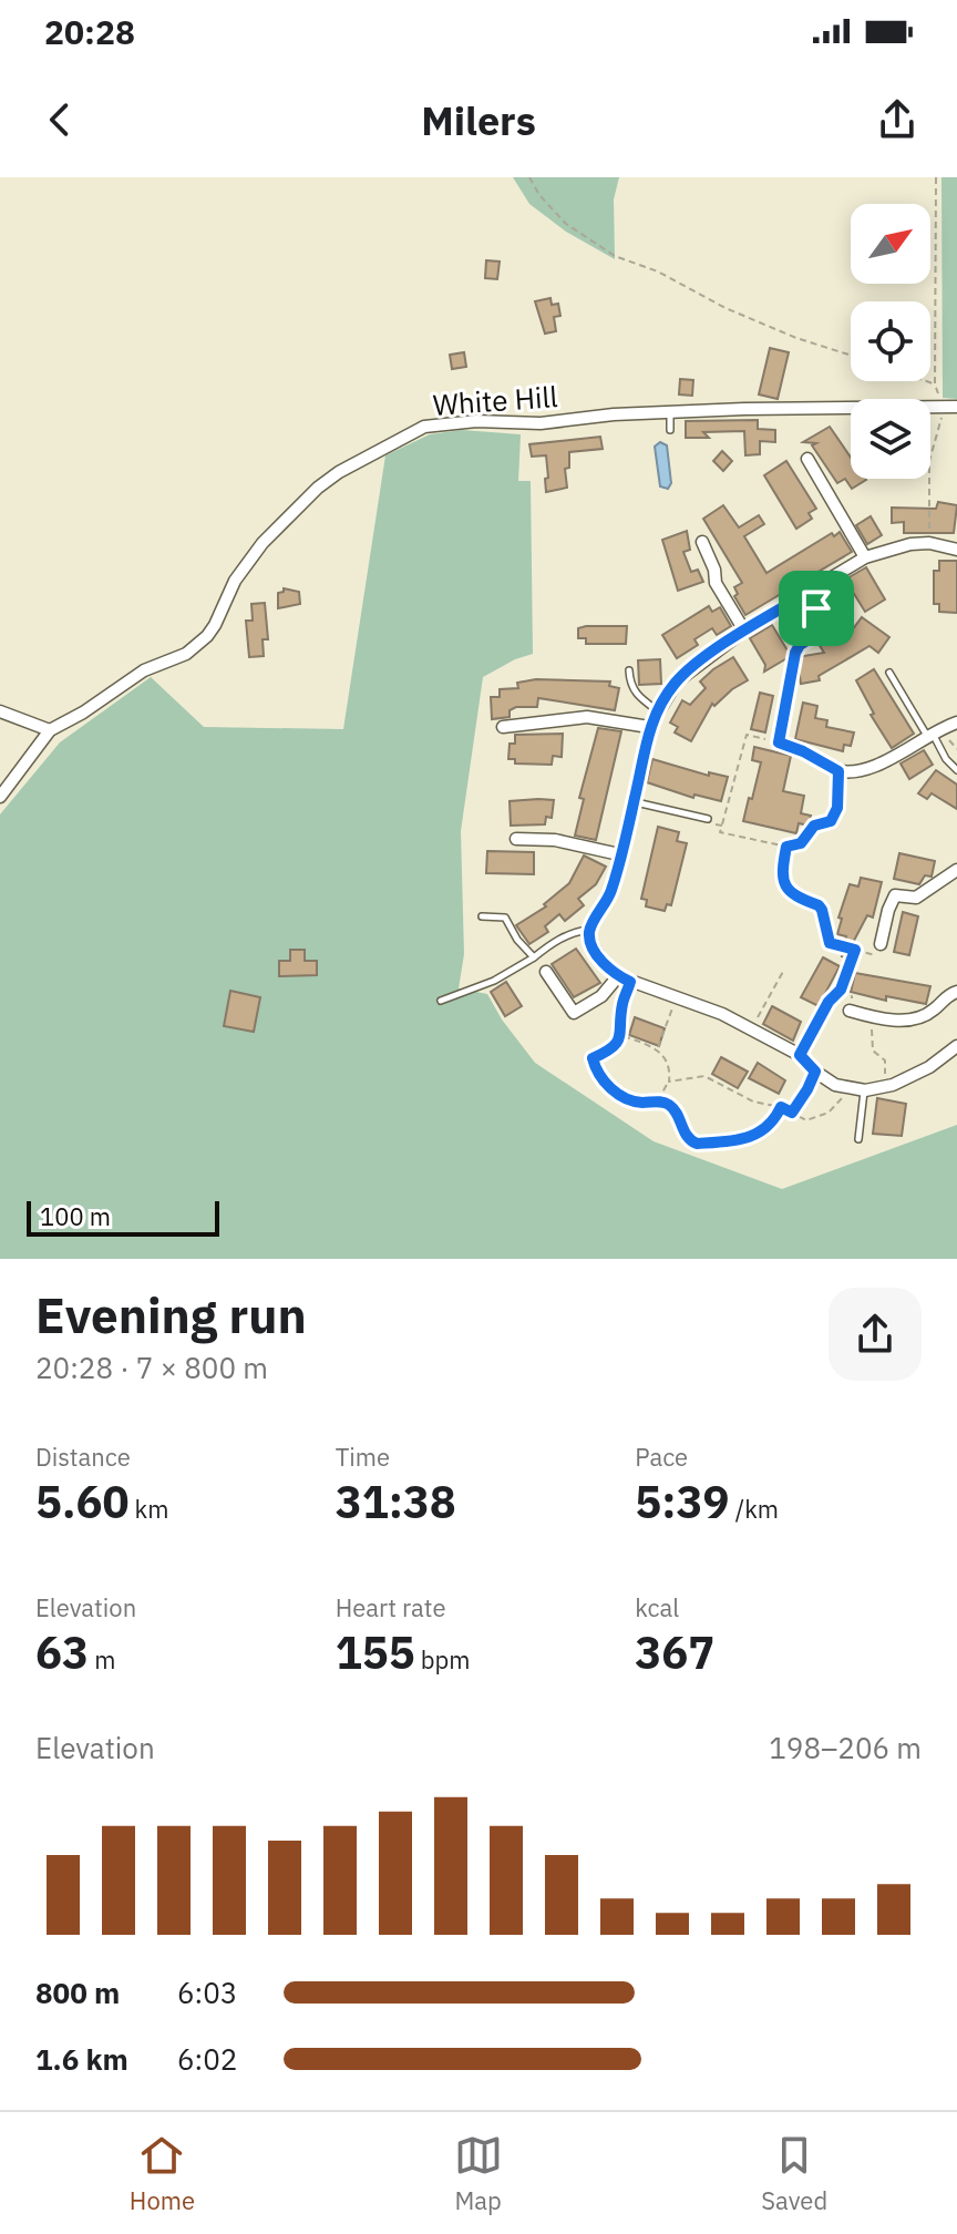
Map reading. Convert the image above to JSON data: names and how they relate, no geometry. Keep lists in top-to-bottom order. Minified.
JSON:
{"streets":{"street":["White Hill"]},"scale_bar":"100 m","north":"top right","page":{"status":"20:28","header":"Milers","scale":"100 m","heading":["Evening run","20:28 · 7 × 800 m"],"stats":[["Distance","5.60 km"],["Time","31:38"],["Pace","5:39 /km"],["Elevation","63 m"],["Heart rate","155 bpm"],["kcal","367"]],"chart":["Elevation","198–206 m"],"list":[{"name":"800 m","note":"6:03"},{"name":"1.6 km","note":"6:02"}],"tabs":["Home","Map","Saved"]}}
